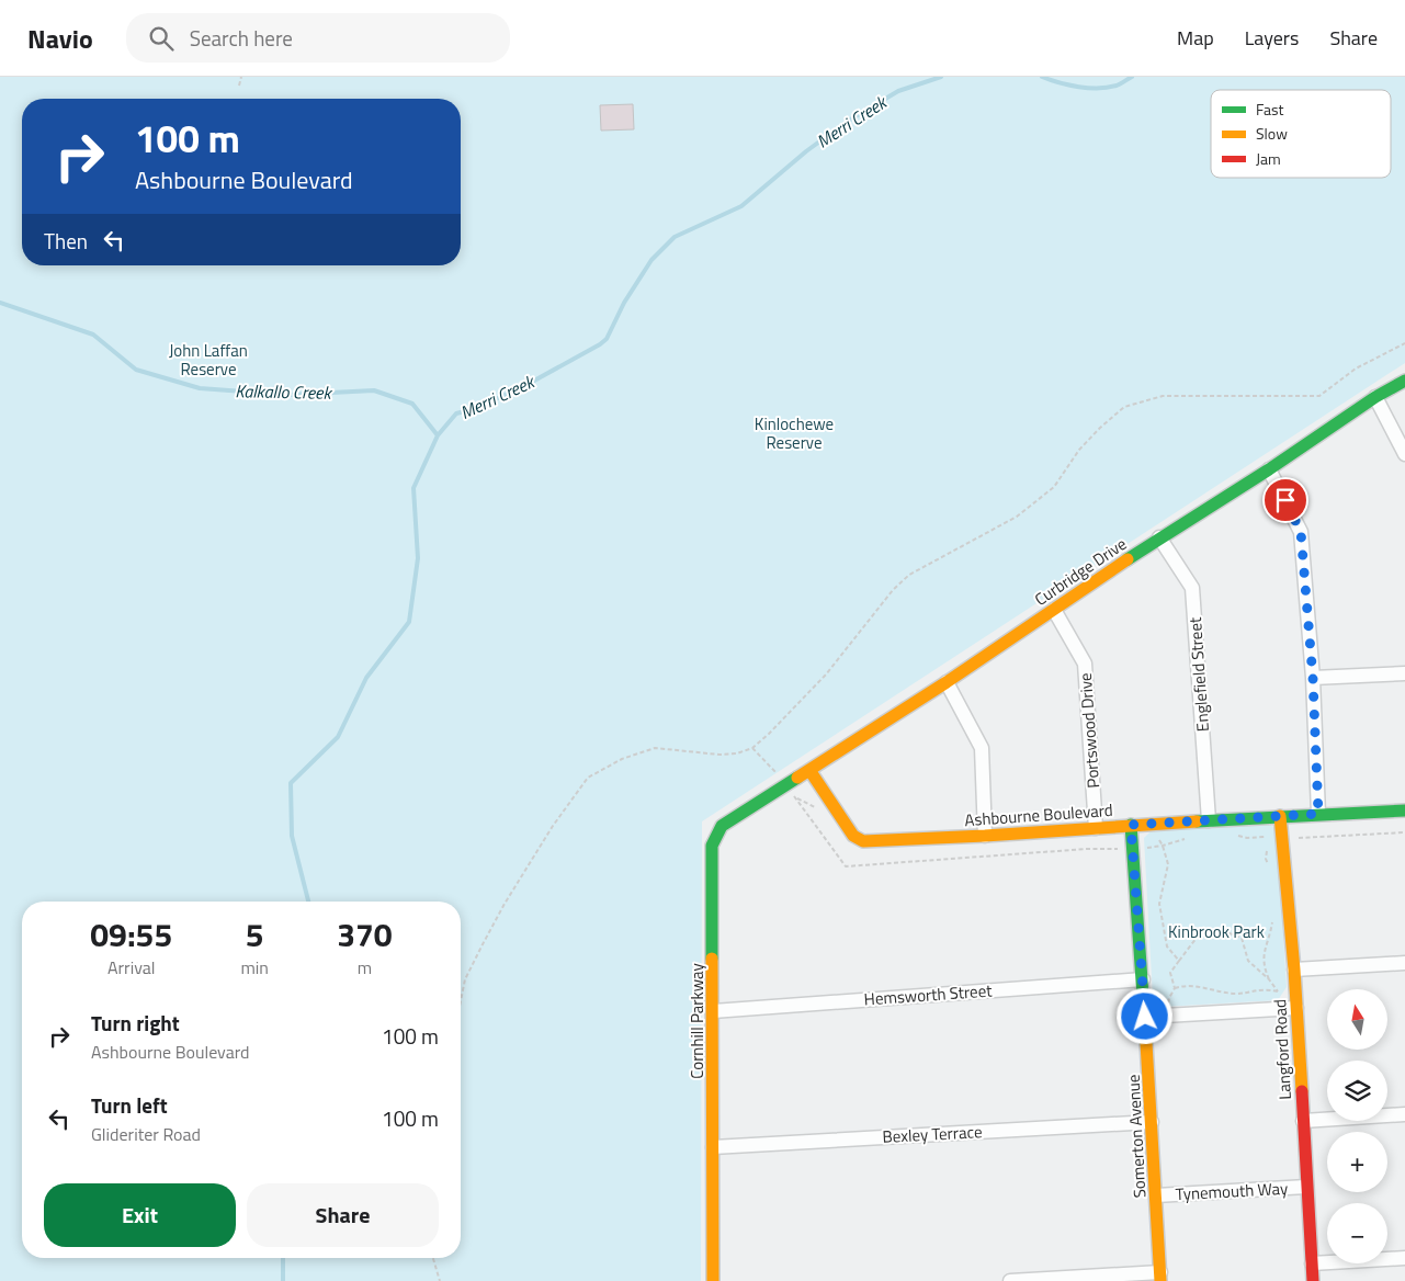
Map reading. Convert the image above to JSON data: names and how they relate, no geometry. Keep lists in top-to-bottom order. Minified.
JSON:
{"streets":{"street":["Curbridge Drive","Englefield Street","Portswood Drive","Ashbourne Boulevard","Hemsworth Street","Cornhill Parkway","Langford Road","Bexley Terrace","Somerton Avenue","Tynemouth Way"]},"crossings":[["Curbridge Drive","Englefield Street"],["Curbridge Drive","Portswood Drive"],["Curbridge Drive","Ashbourne Boulevard"],["Curbridge Drive","Cornhill Parkway"],["Englefield Street","Ashbourne Boulevard"],["Portswood Drive","Ashbourne Boulevard"],["Ashbourne Boulevard","Langford Road"],["Ashbourne Boulevard","Somerton Avenue"],["Hemsworth Street","Cornhill Parkway"],["Hemsworth Street","Somerton Avenue"],["Cornhill Parkway","Bexley Terrace"],["Langford Road","Tynemouth Way"],["Bexley Terrace","Somerton Avenue"],["Somerton Avenue","Tynemouth Way"]],"water":["Merri Creek","Kalkallo Creek"],"parks":["John Laffan Reserve","Kinlochewe Reserve","Kinbrook Park"],"legend":["Fast","Slow","Jam"],"north":"top","page":{"header":"Navio","search":"Search here","nav":["Map","Layers","Share"],"turn":["100 m","Ashbourne Boulevard"],"then":"Then","eta":["09:55","Arrival","5","min","370","m"],"map_buttons":["+","−"],"list":[{"name":"Turn right","note":"Ashbourne Boulevard","value":"100 m"},{"name":"Turn left","note":"Glideriter Road","value":"100 m"}],"buttons":["Exit","Share"]}}
